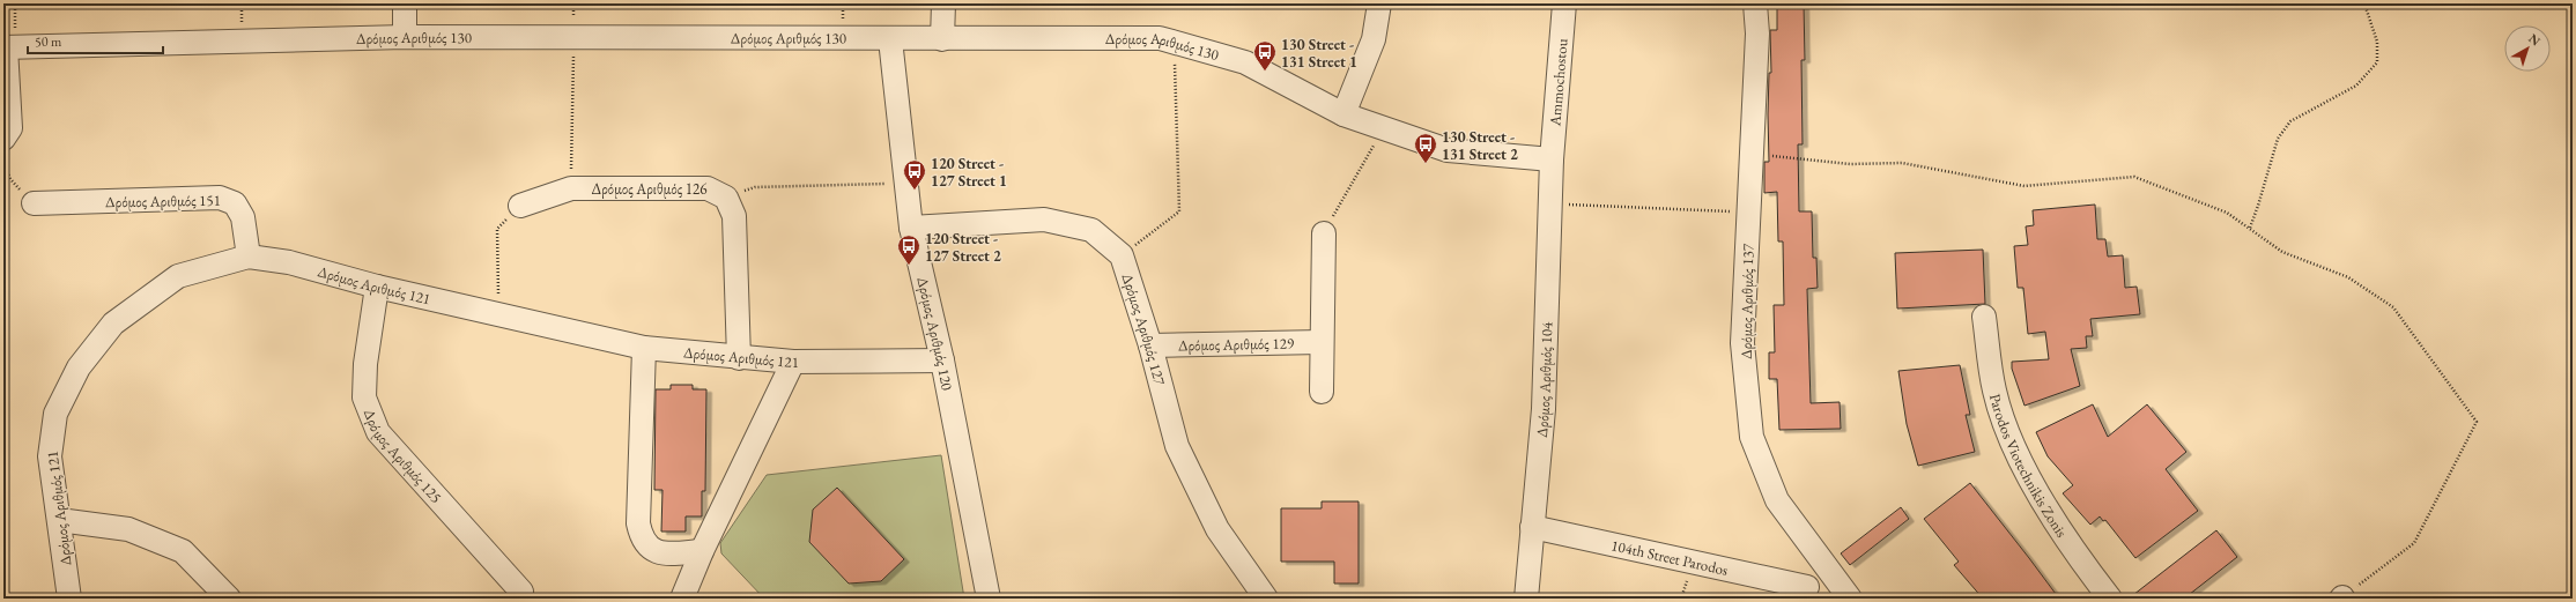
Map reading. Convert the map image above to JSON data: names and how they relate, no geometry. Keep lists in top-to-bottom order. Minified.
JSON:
{"streets":{"street":["Δρόμος Αριθμός 130","Ammochostou","Δρόμος Αριθμός 126","Δρόμος Αριθμός 151","Δρόμος Αριθμός 121","Δρόμος Αριθμός 137","Δρόμος Αριθμός 127","Δρόμος Αριθμός 120","Δρόμος Αριθμός 129","Δρόμος Αριθμός 104","Δρόμος Αριθμός 125","Parodos Viotechnikis Zonis","104th Street Parodos"]},"crossings":[["Δρόμος Αριθμός 130","Ammochostou"],["Δρόμος Αριθμός 130","Δρόμος Αριθμός 120"],["Δρόμος Αριθμός 130","Δρόμος Αριθμός 104"],["Ammochostou","Δρόμος Αριθμός 104"],["Δρόμος Αριθμός 126","Δρόμος Αριθμός 121"],["Δρόμος Αριθμός 151","Δρόμος Αριθμός 121"],["Δρόμος Αριθμός 121","Δρόμος Αριθμός 120"],["Δρόμος Αριθμός 121","Δρόμος Αριθμός 125"],["Δρόμος Αριθμός 127","Δρόμος Αριθμός 120"],["Δρόμος Αριθμός 127","Δρόμος Αριθμός 129"],["Δρόμος Αριθμός 104","104th Street Parodos"]],"places":{"bus stop":["130 Street - 131 Street 1","130 Street - 131 Street 2","120 Street - 127 Street 1","120 Street - 127 Street 2"]},"scale_bar":"50 m","north":"top right"}
